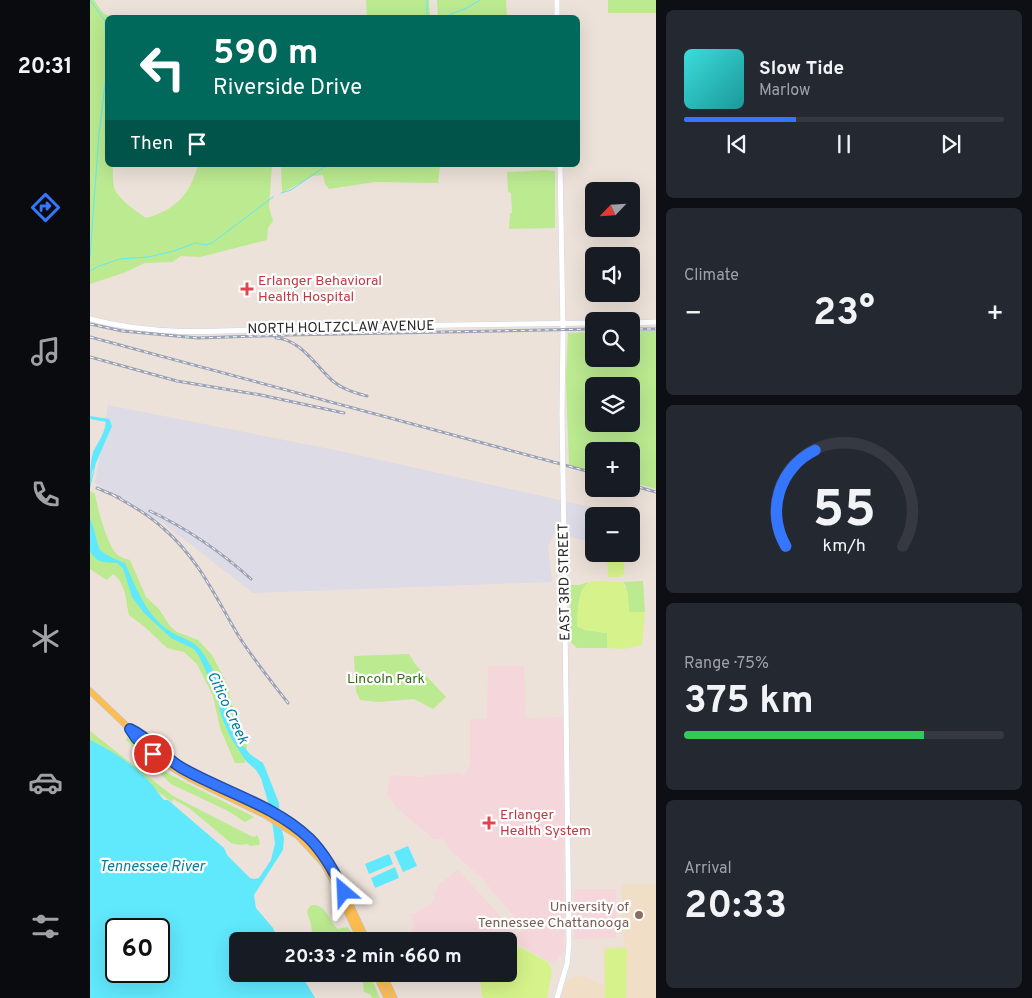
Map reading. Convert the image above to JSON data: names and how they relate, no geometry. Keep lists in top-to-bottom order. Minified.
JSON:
{"streets":{"main road":["NORTH HOLTZCLAW AVENUE","EAST 3RD STREET"]},"crossings":[["NORTH HOLTZCLAW AVENUE","EAST 3RD STREET"]],"water":["Citico Creek","Tennessee River"],"parks":["Lincoln Park"],"places":{"health":["Erlanger Behavioral Health Hospital","Erlanger Health System"],"other":["University of Tennessee Chattanooga"]},"north":"bottom left","page":{"tabs":"20:31","turn":["590 m","Riverside Drive"],"song":["Slow Tide","Marlow"],"then":"Then","map_buttons":["+","−"],"tile":["Climate",["Range · 75%","375 km"],["Arrival","20:33"]],"heat":["−","23°","+"],"limit":"60","trip":"20:33 · 2 min · 660 m","gauge":["55","km/h"]}}
